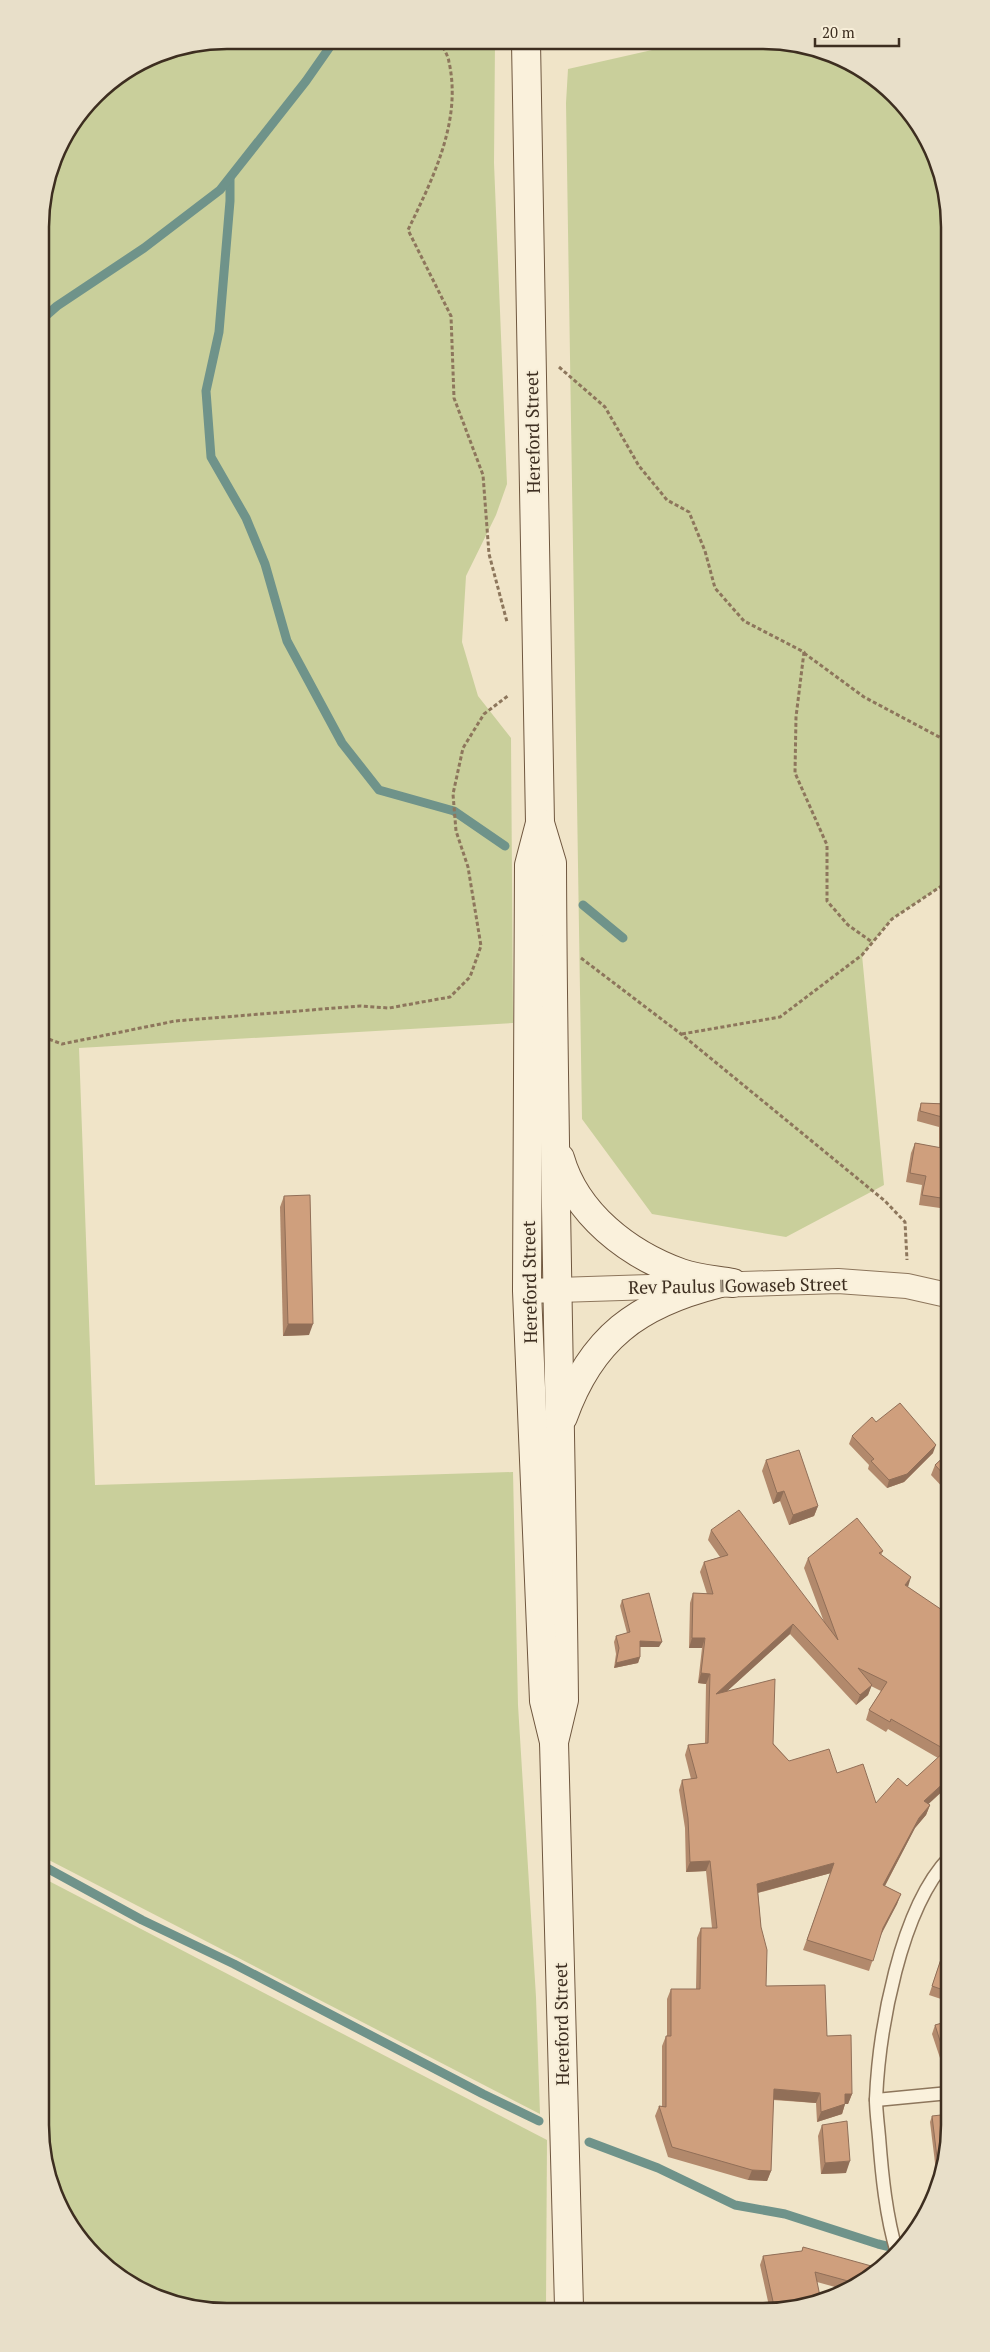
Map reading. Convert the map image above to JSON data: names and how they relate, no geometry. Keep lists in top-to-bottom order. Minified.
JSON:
{"streets":{"main road":["Hereford Street"],"street":["Rev Paulus ǁGowaseb Street"]},"crossings":[["Hereford Street","Rev Paulus ǁGowaseb Street"]],"scale_bar":"20 m"}
